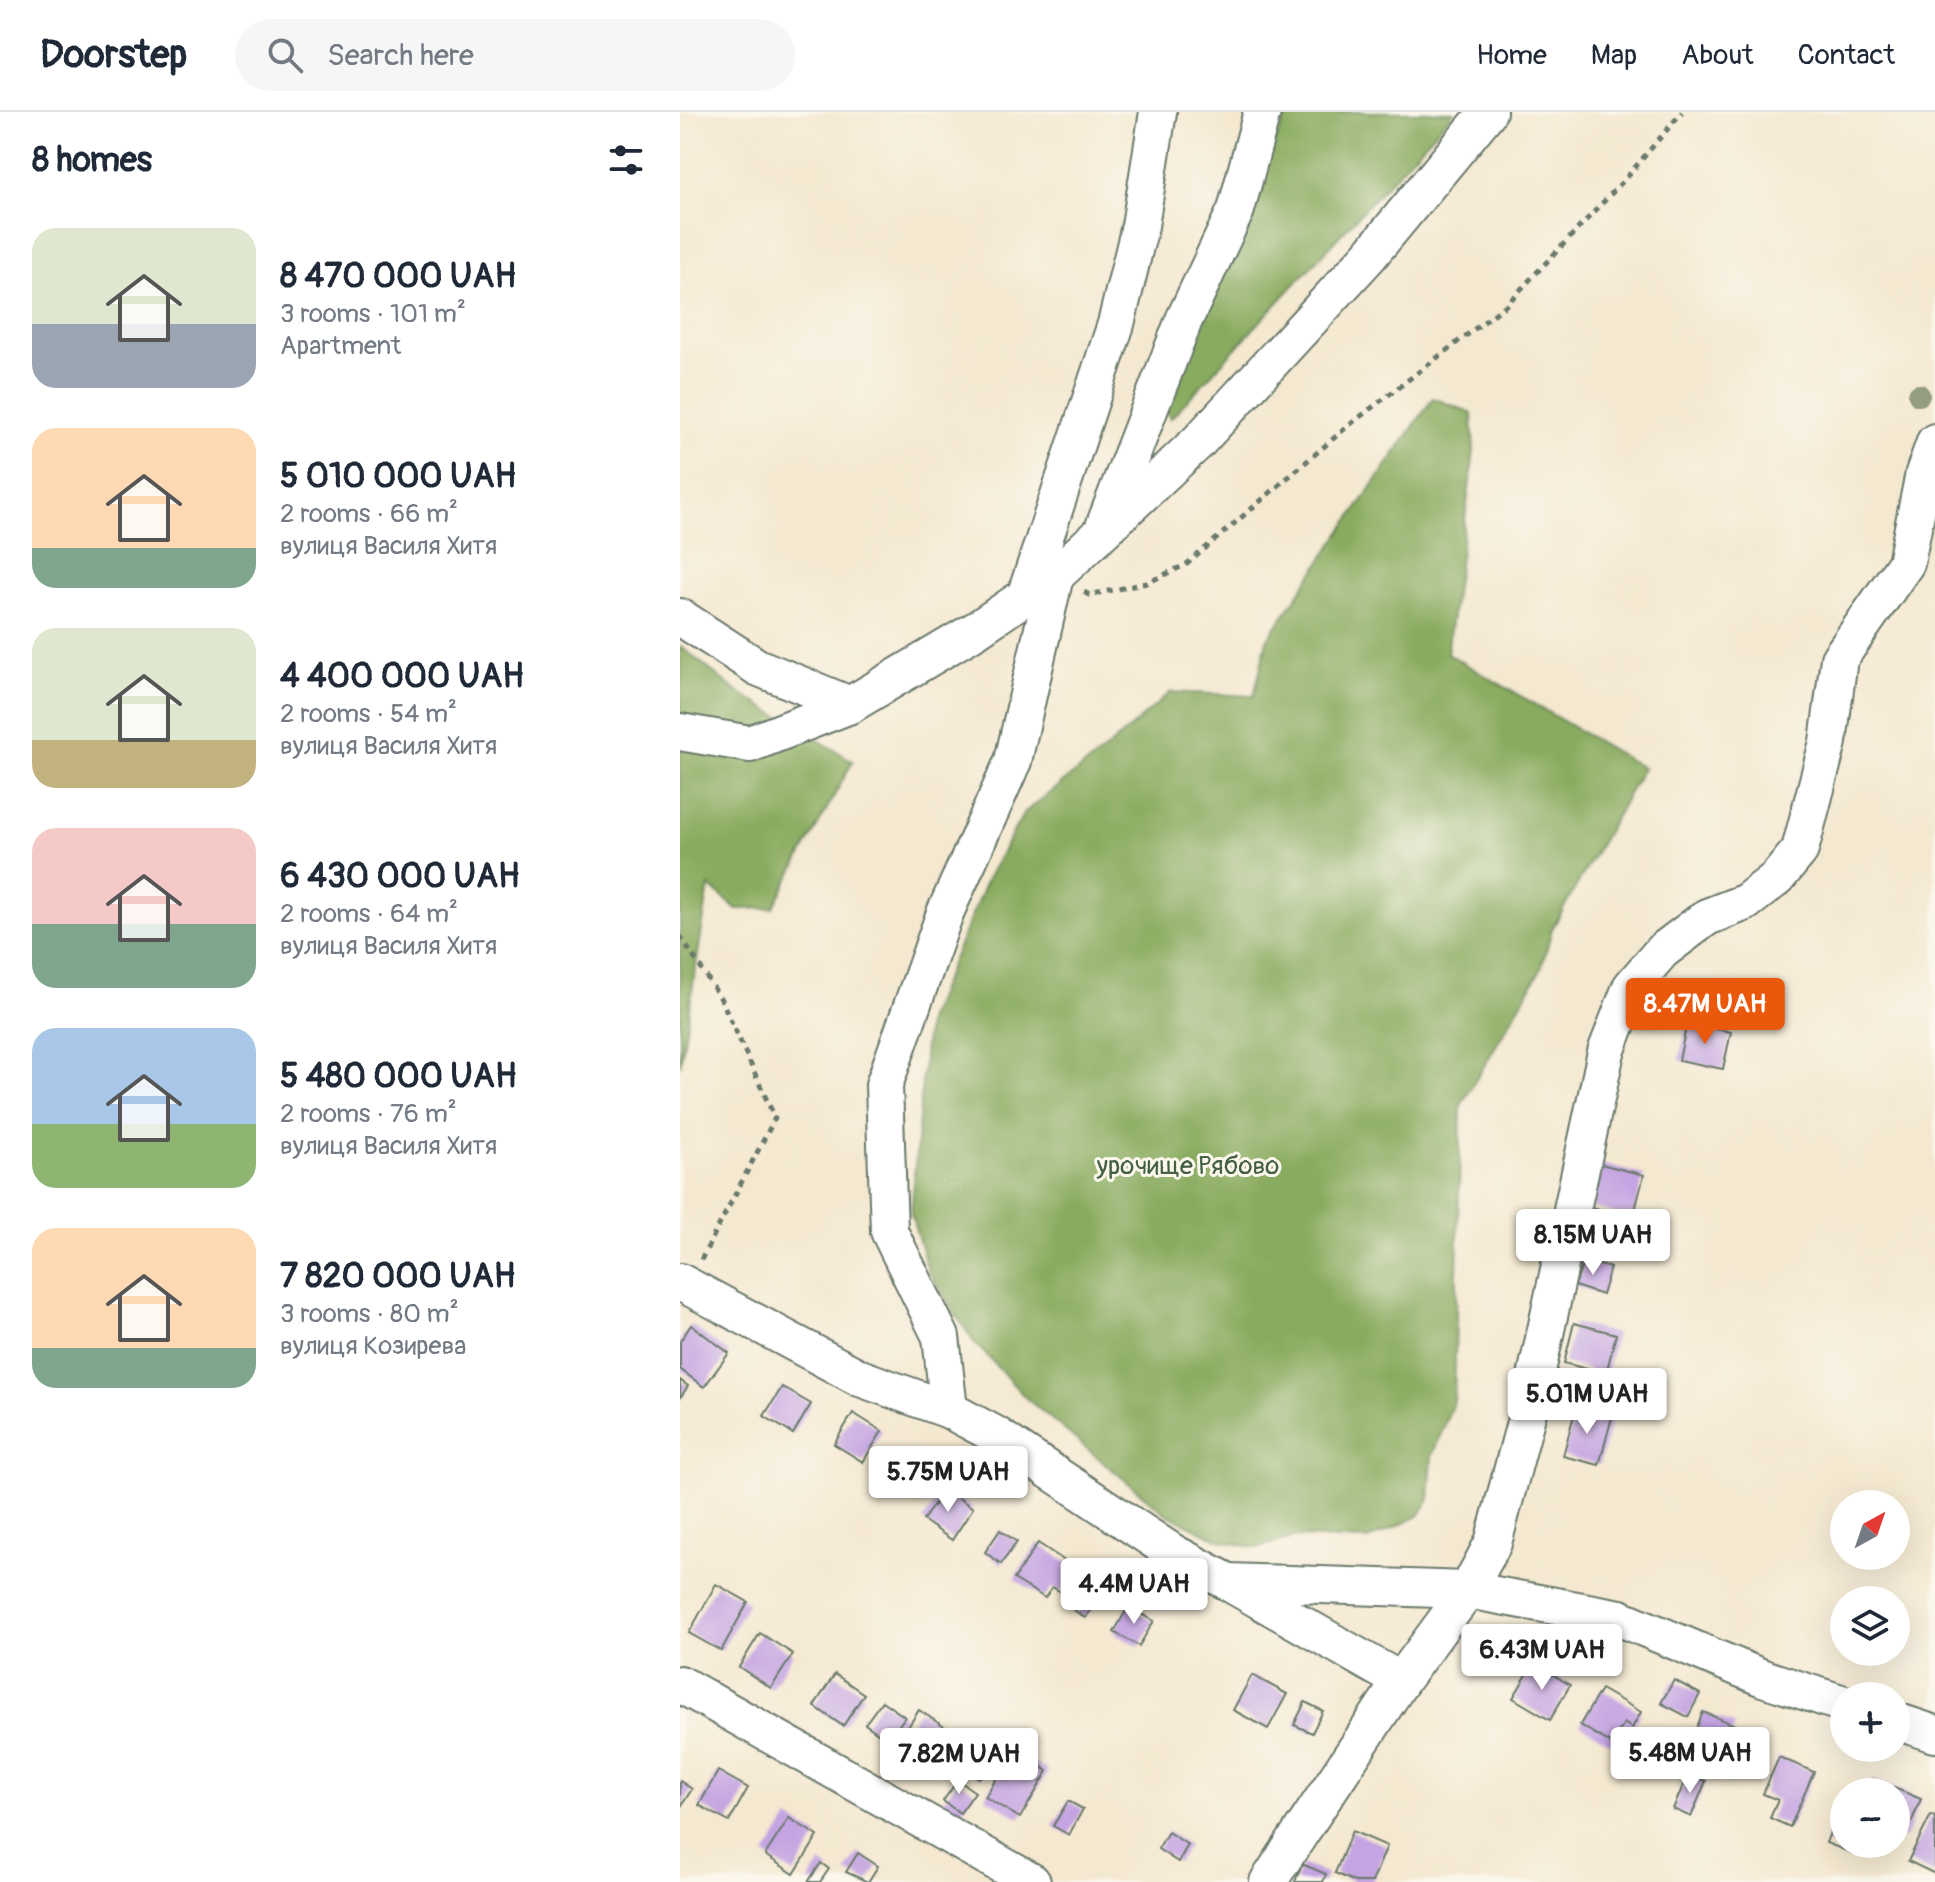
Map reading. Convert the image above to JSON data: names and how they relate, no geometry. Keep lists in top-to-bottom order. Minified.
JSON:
{"parks":["урочище Рябово"],"north":"top right","page":{"header":"Doorstep","search":"Search here","nav":["Home","Map","About","Contact"],"heading":"8 homes","list":[{"name":"8 470 000 UAH","note":"3 rooms · 101 m² · Apartment"},{"name":"5 010 000 UAH","note":"2 rooms · 66 m² · вулиця Василя Хитя"},{"name":"4 400 000 UAH","note":"2 rooms · 54 m² · вулиця Василя Хитя"},{"name":"6 430 000 UAH","note":"2 rooms · 64 m² · вулиця Василя Хитя"},{"name":"5 480 000 UAH","note":"2 rooms · 76 m² · вулиця Василя Хитя"},{"name":"7 820 000 UAH","note":"3 rooms · 80 m² · вулиця Козирева"}],"price":["8.47M UAH","8.15M UAH","5.01M UAH","5.75M UAH","4.4M UAH","6.43M UAH","5.48M UAH","7.82M UAH"],"map_buttons":["+","−"]}}
